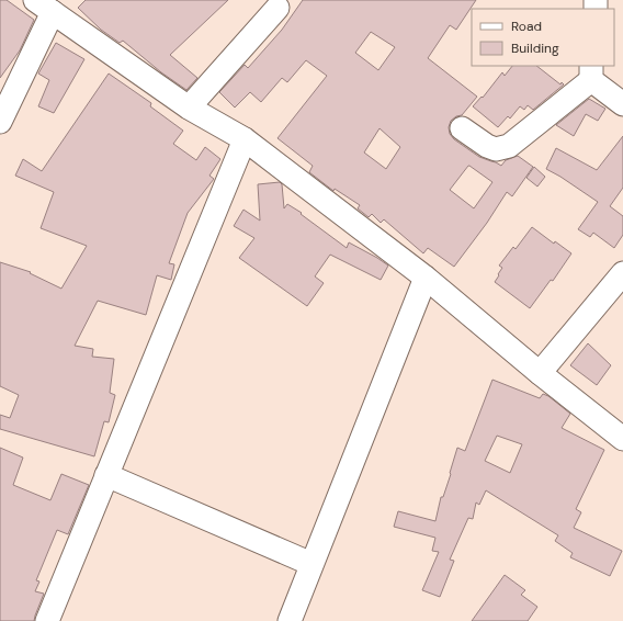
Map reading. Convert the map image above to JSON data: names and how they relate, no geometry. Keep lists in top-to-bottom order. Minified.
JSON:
{"legend":["Road","Building"]}
